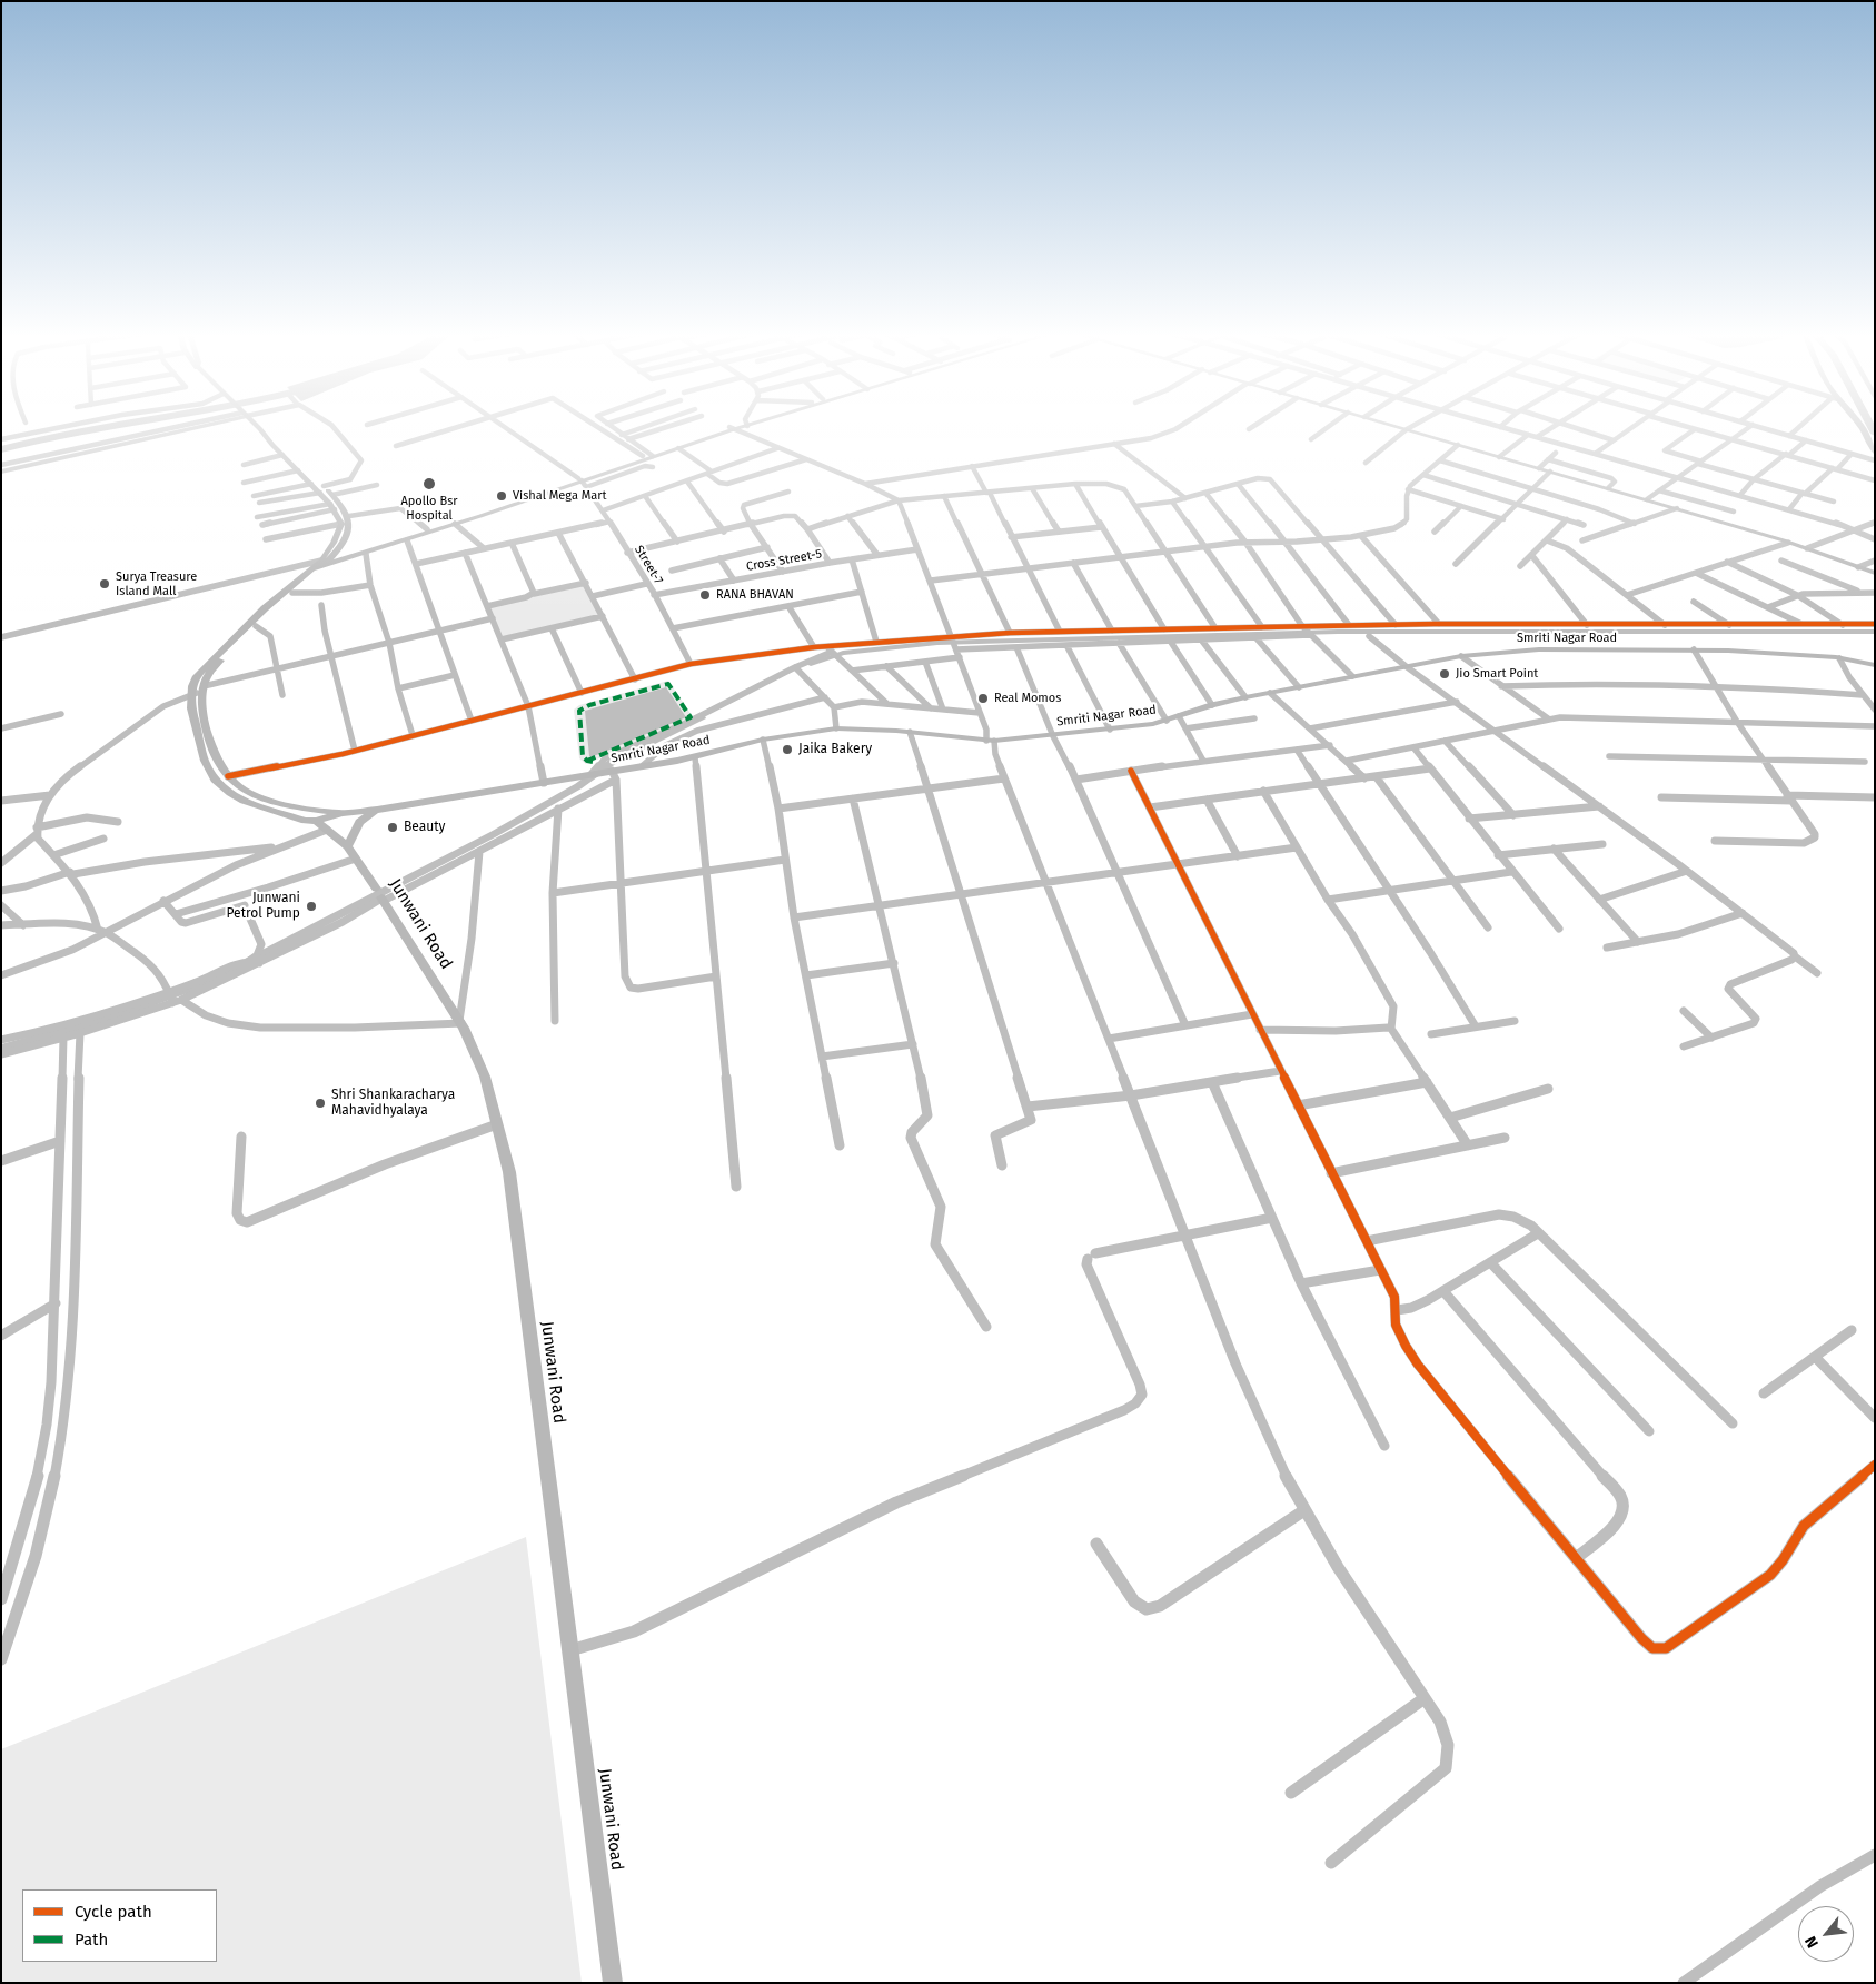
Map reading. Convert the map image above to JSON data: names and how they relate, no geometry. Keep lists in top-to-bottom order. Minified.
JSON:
{"streets":{"main road":["Smriti Nagar Road","Junwani Road"],"street":["Cross Street-5","Street-7"]},"crossings":[["Cross Street-5","Street-7"],["Smriti Nagar Road","Junwani Road"]],"places":["Apollo Bsr Hospital","Vishal Mega Mart","Surya Treasure Island Mall","RANA BHAVAN","Jio Smart Point","Real Momos","Jaika Bakery","Beauty","Junwani Petrol Pump","Shri Shankaracharya Mahavidhyalaya"],"legend":["Cycle path","Path"],"north":"bottom left"}
